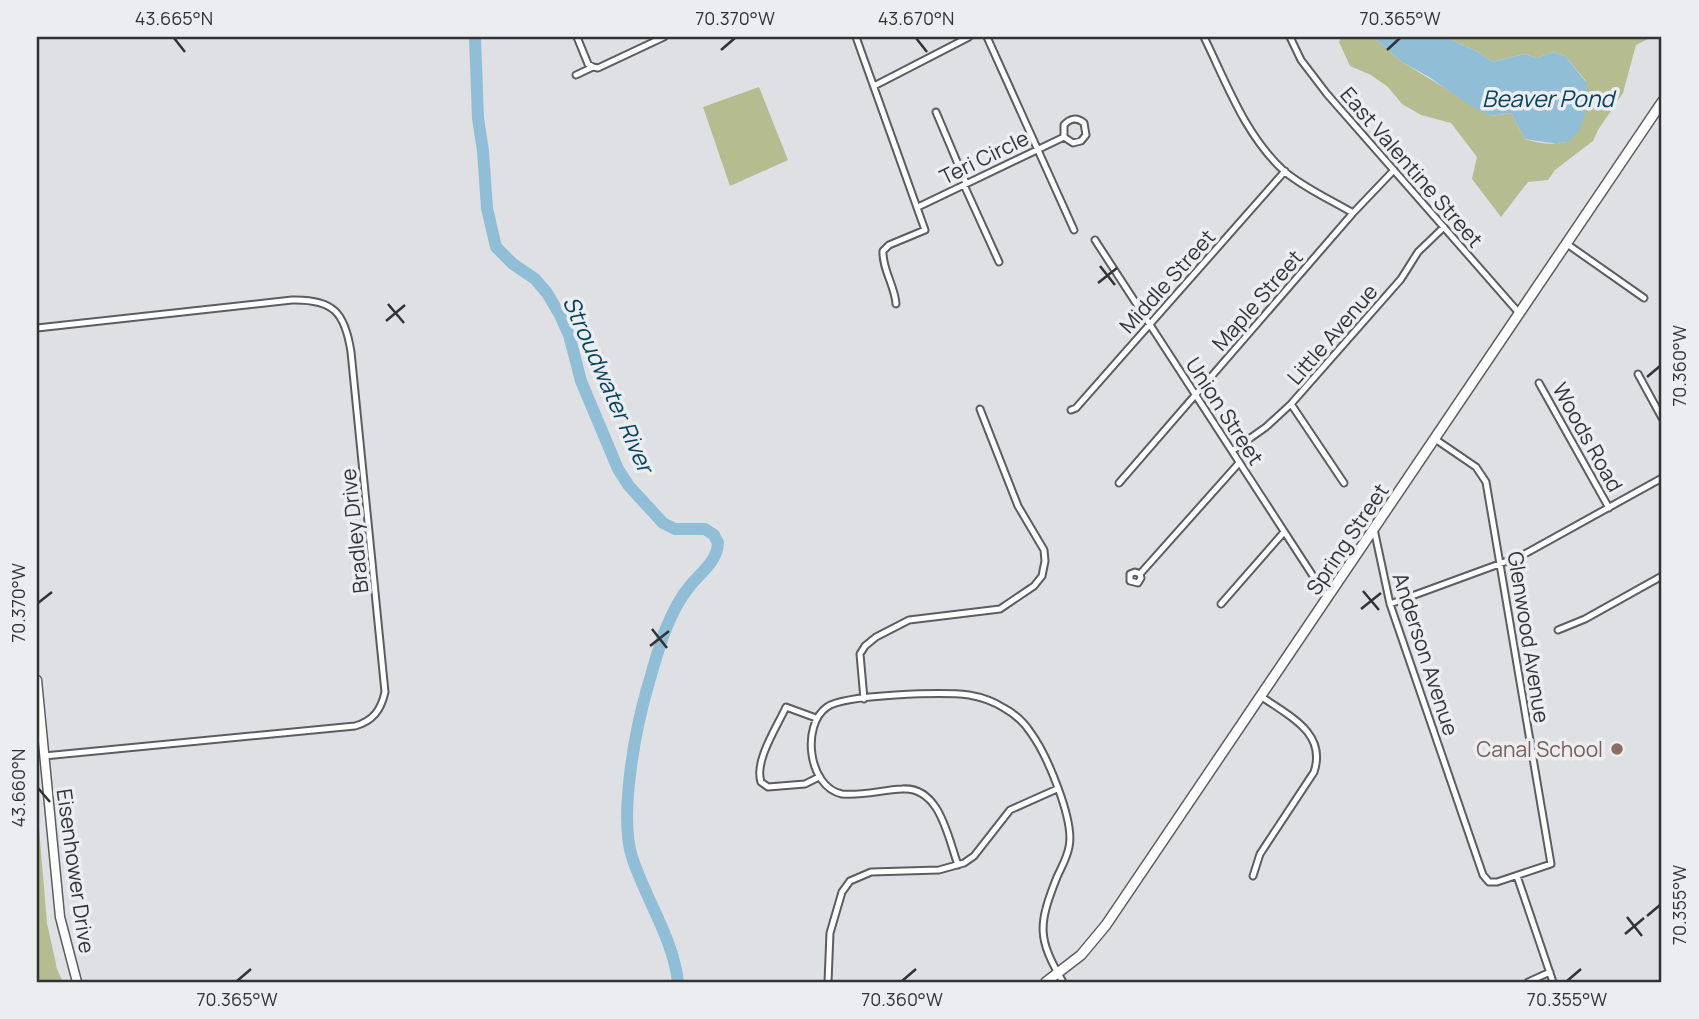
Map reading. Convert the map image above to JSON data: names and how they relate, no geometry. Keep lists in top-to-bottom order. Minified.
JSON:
{"streets":{"main road":["Spring Street"],"street":["Teri Circle","East Valentine Street","Middle Street","Maple Street","Little Avenue","Union Street","Woods Road","Bradley Drive","Glenwood Avenue","Anderson Avenue","Eisenhower Drive"]},"crossings":[["East Valentine Street","Maple Street"],["East Valentine Street","Little Avenue"],["East Valentine Street","Spring Street"],["Middle Street","Union Street"],["Maple Street","Union Street"],["Little Avenue","Union Street"],["Union Street","Spring Street"],["Bradley Drive","Eisenhower Drive"],["Spring Street","Glenwood Avenue"],["Spring Street","Anderson Avenue"],["Glenwood Avenue","Anderson Avenue"]],"water":["Beaver Pond","Stroudwater River"],"places":["Canal School"],"coordinates":["43.665°N","70.370°W","43.670°N","70.365°W","70.360°W","43.660°N","70.355°W"]}
